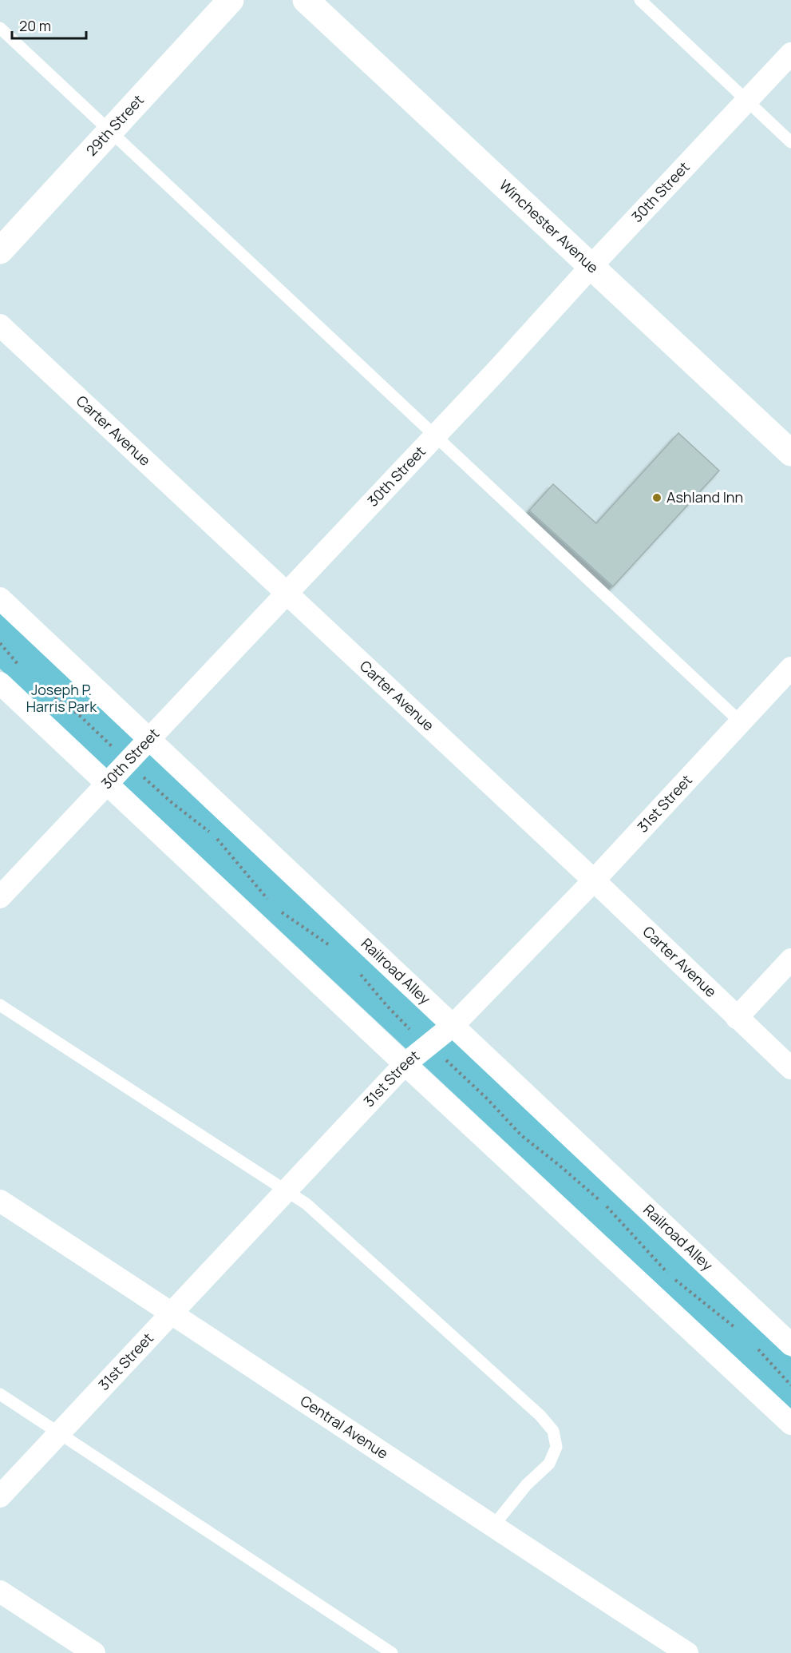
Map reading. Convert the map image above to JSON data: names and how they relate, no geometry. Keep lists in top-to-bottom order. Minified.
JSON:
{"streets":{"main road":["29th Street","Winchester Avenue"],"street":["30th Street","Carter Avenue","31st Street","Railroad Alley","Central Avenue"]},"crossings":[["30th Street","Winchester Avenue"],["30th Street","Carter Avenue"],["30th Street","Railroad Alley"],["Carter Avenue","31st Street"],["31st Street","Railroad Alley"],["31st Street","Central Avenue"]],"parks":["Joseph P. Harris Park"],"places":["Ashland Inn"],"scale_bar":"20 m"}
